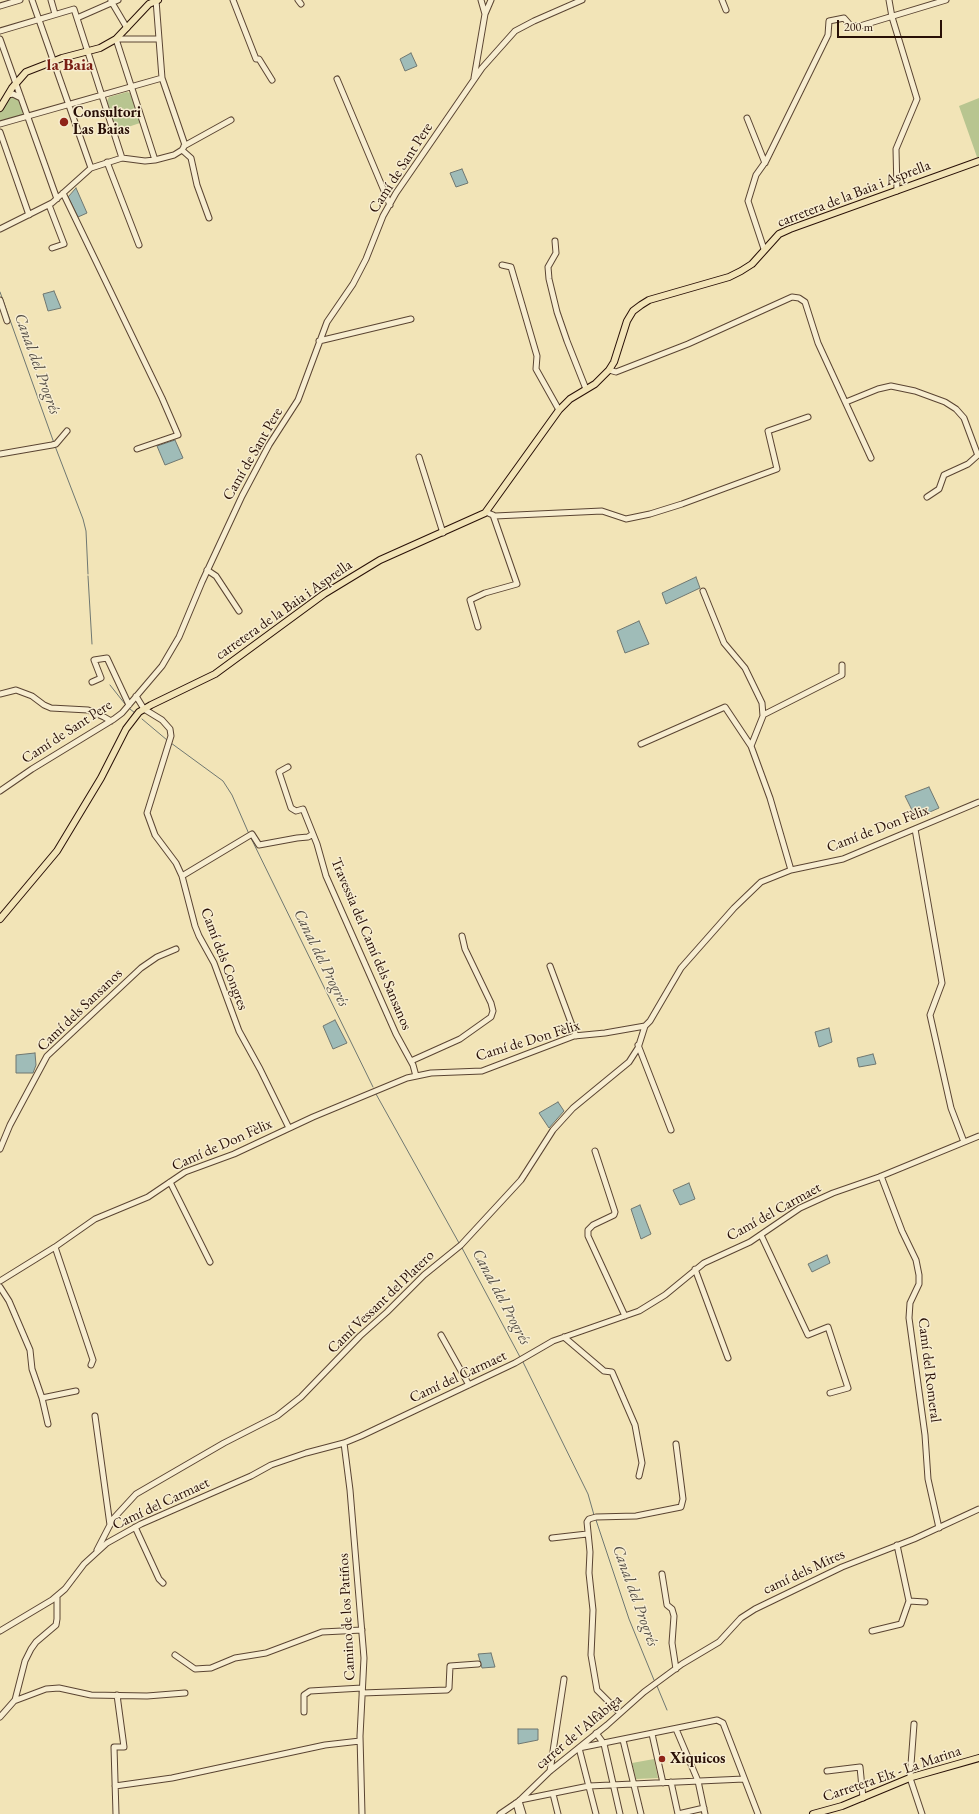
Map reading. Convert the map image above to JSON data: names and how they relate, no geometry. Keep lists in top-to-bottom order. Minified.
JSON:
{"streets":{"main road":["carretera de la Baia i Asprella","Carretera Elx - La Marina"],"street":["Camí de Sant Pere","Camí de Don Fèlix","Travessia del Camí dels Sansanos","Camí dels Congres","Camí dels Sansanos","Camí del Carmaet","Camí Vessant del Platero","Camí del Romeral","camí dels Mires","Camino de los Patiños","carrer de l'Alfàbiga"]},"crossings":[["Camí de Sant Pere","Camí dels Congres"],["carretera de la Baia i Asprella","Camí dels Congres"],["Camí de Don Fèlix","Travessia del Camí dels Sansanos"],["Camí de Don Fèlix","Camí dels Congres"],["Camí de Don Fèlix","Camí Vessant del Platero"],["Camí del Carmaet","Camí Vessant del Platero"],["Camí del Carmaet","Camí del Romeral"],["Camí del Carmaet","Camino de los Patiños"],["Camí del Romeral","camí dels Mires"],["camí dels Mires","carrer de l'Alfàbiga"]],"districts":["la Baia"],"water":["Canal del Progrés"],"places":["Consultori Las Baias","Xiquicos"],"scale_bar":"200 m"}
